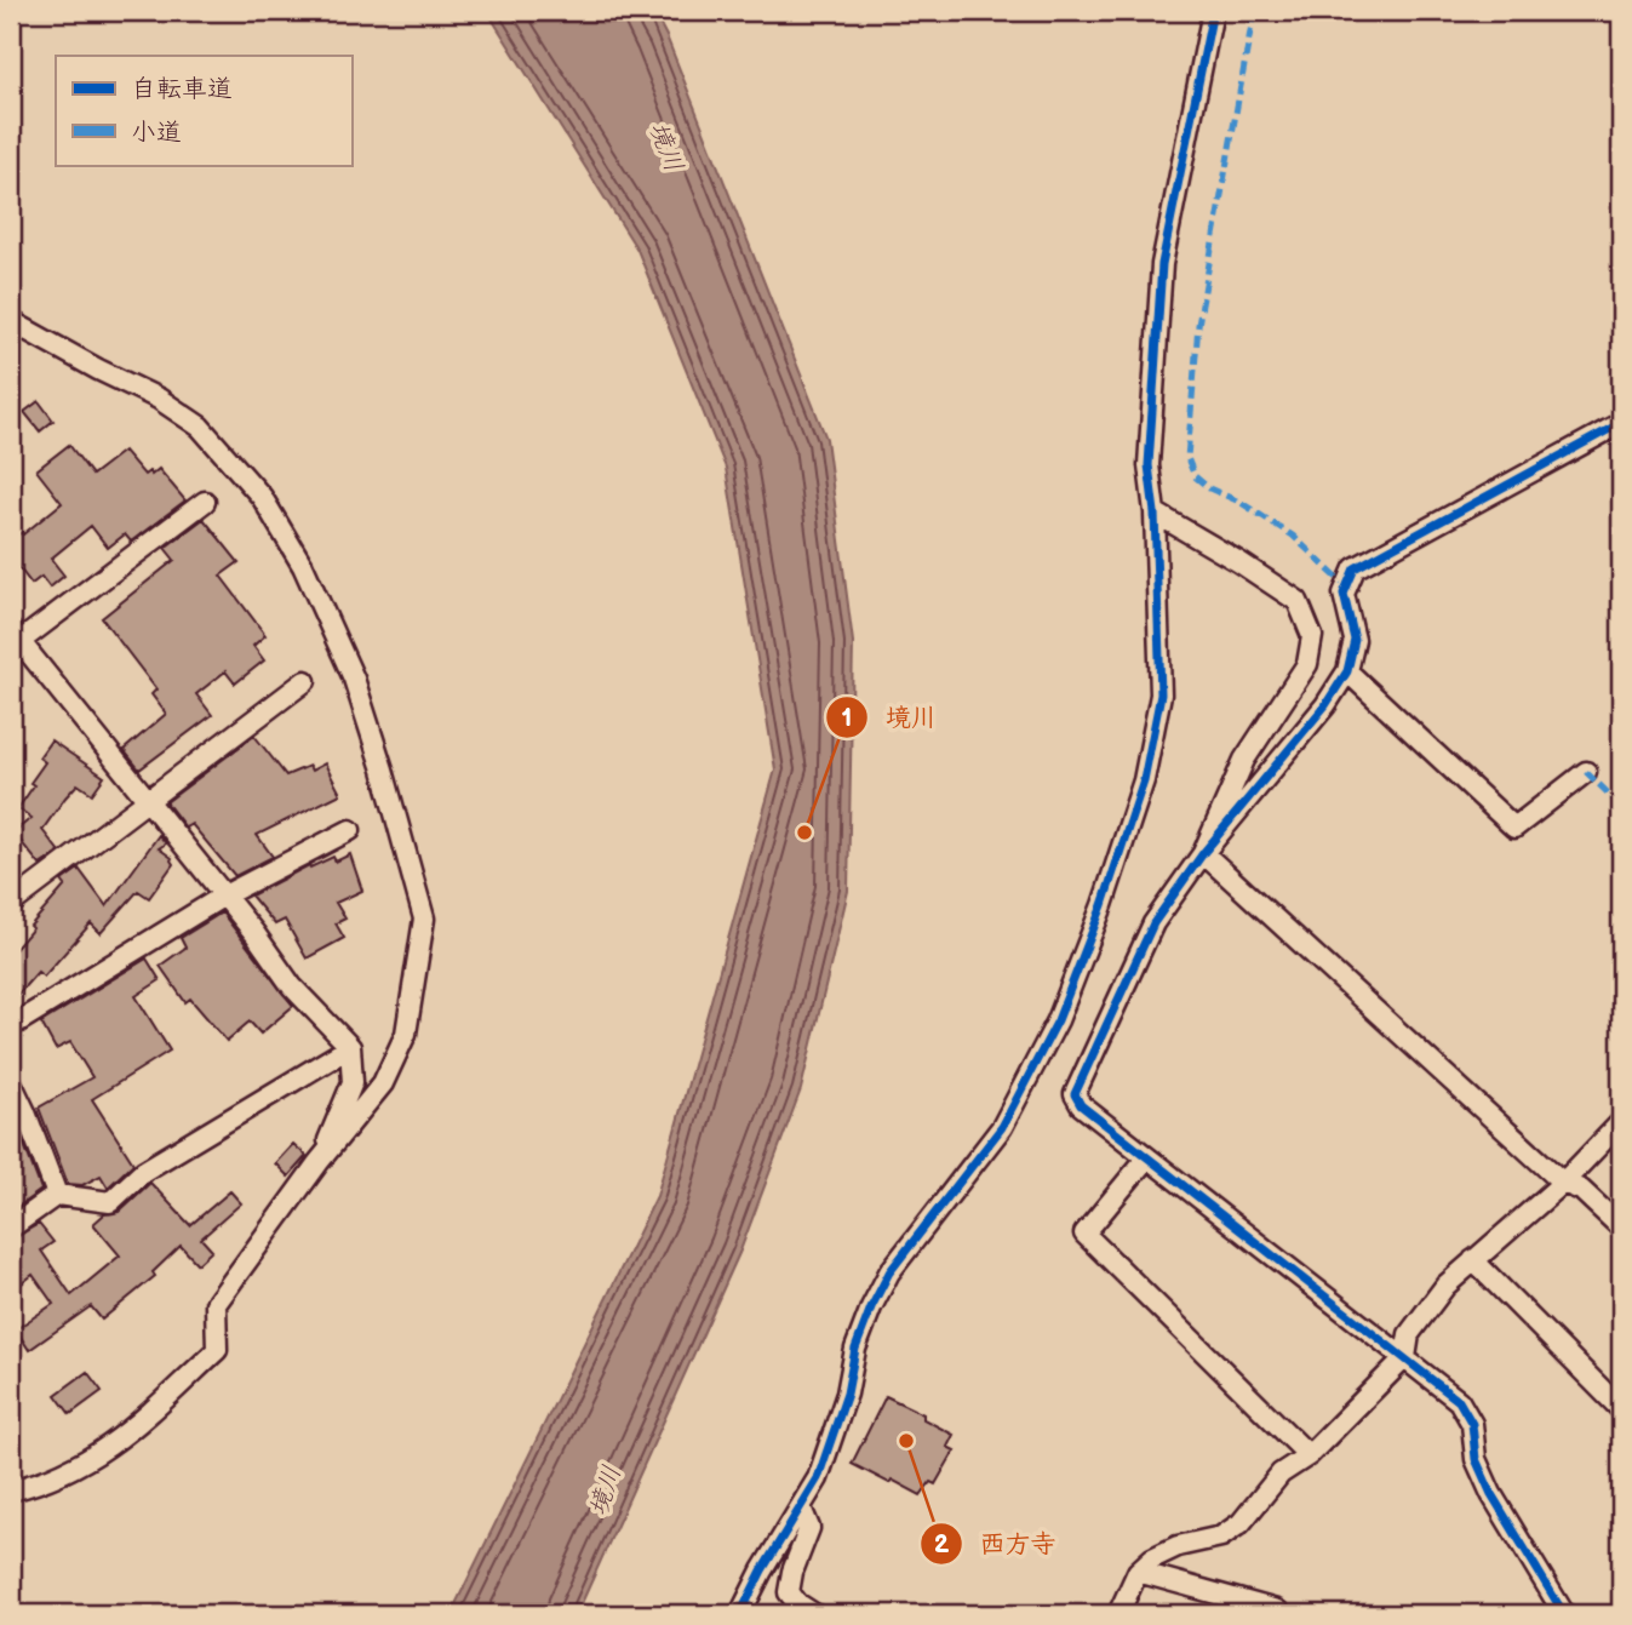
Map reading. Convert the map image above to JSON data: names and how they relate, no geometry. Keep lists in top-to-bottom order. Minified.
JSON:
{"water":["境川"],"places":["境川","西方寺"],"legend":["自転車道","小道"]}
